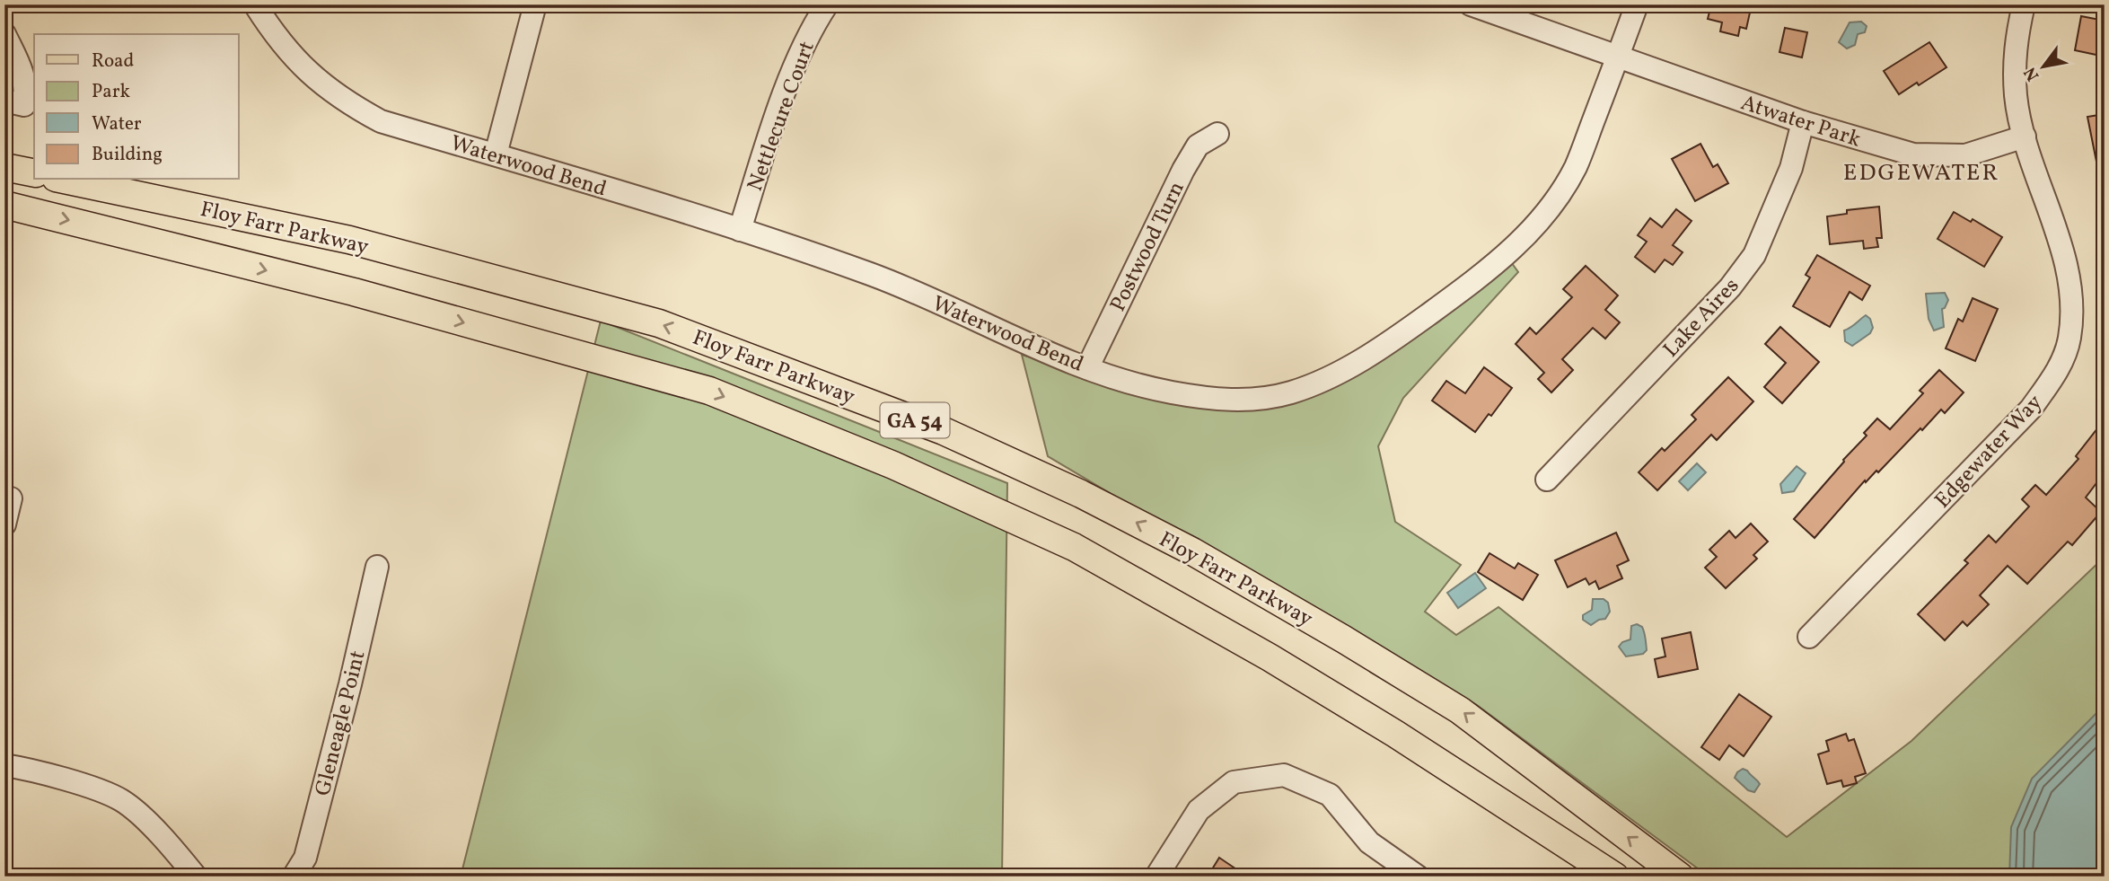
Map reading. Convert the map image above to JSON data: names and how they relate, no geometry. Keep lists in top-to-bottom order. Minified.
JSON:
{"streets":{"main road":["Floy Farr Parkway","GA 54"],"street":["Nettlecure Court","Atwater Park","Waterwood Bend","Postwood Turn","Lake Aires","Edgewater Way","Gleneagle Point"]},"crossings":[["Nettlecure Court","Waterwood Bend"],["Atwater Park","Waterwood Bend"],["Atwater Park","Lake Aires"],["Atwater Park","Edgewater Way"],["Waterwood Bend","Postwood Turn"]],"districts":["EDGEWATER"],"legend":["Road","Park","Water","Building"],"north":"bottom left"}
